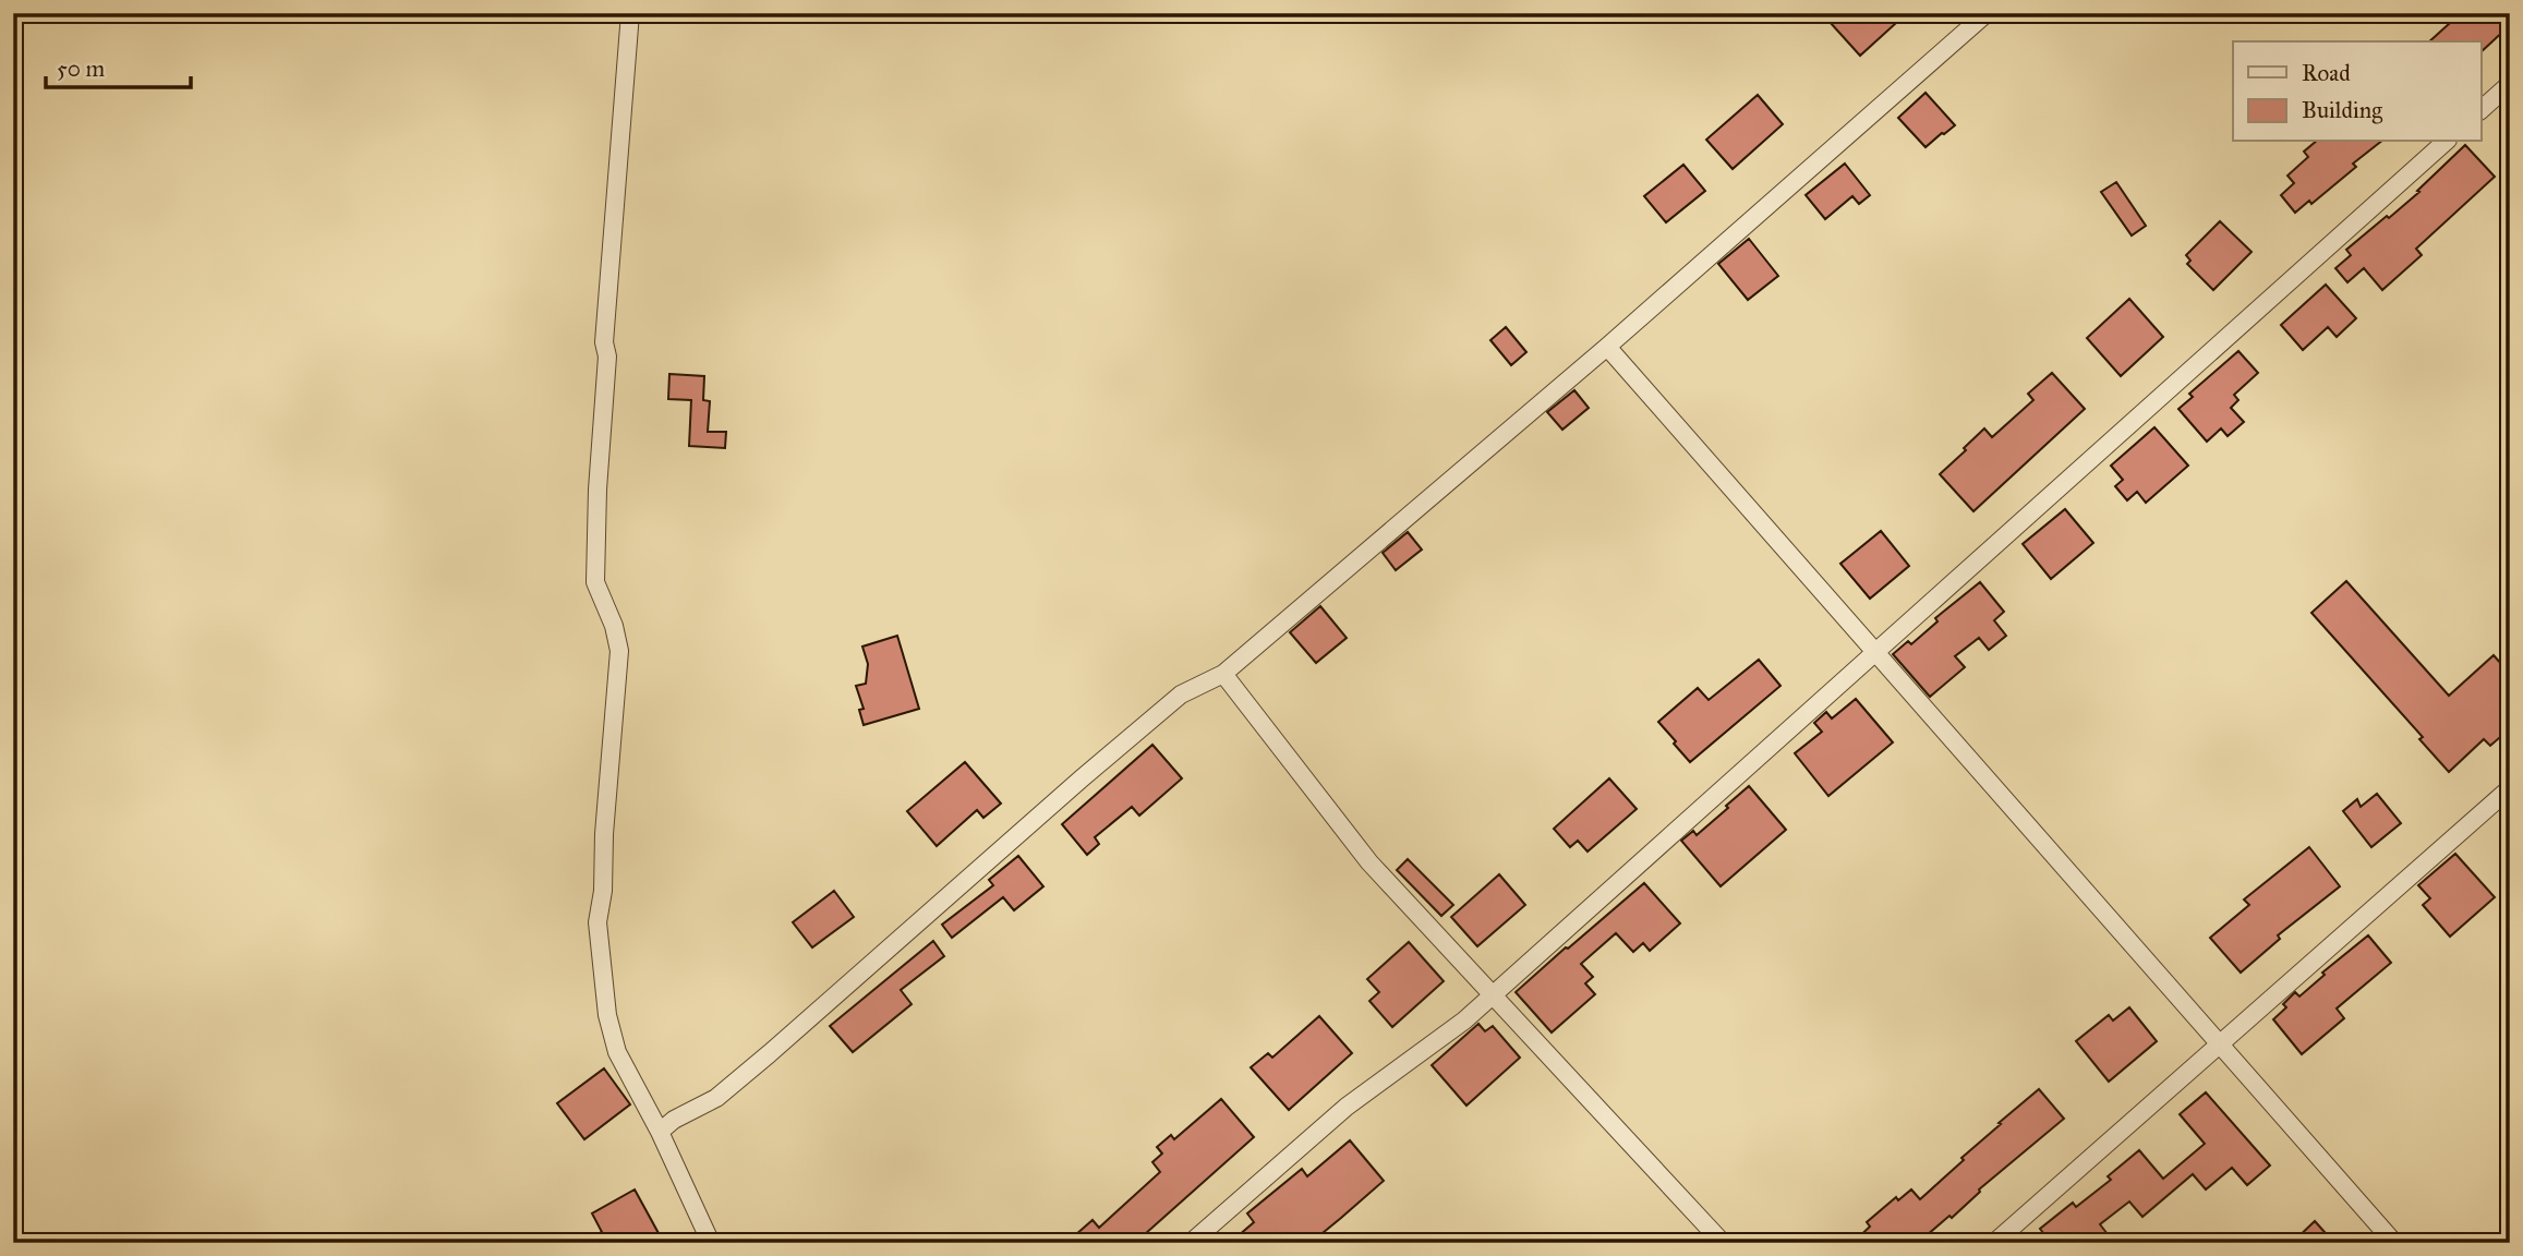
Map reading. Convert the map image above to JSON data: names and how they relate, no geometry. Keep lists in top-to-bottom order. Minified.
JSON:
{"legend":["Road","Building"],"scale_bar":"50 m"}
